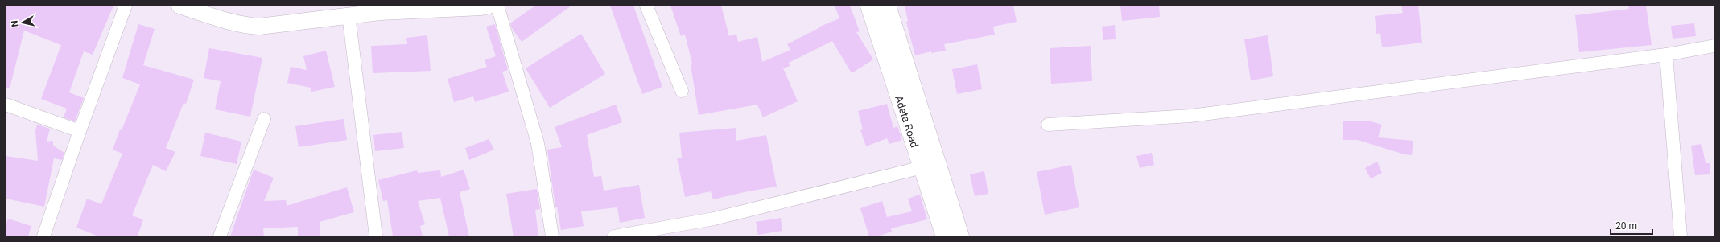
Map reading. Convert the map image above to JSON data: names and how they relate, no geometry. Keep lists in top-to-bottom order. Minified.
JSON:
{"streets":{"main road":["Adeta Road"]},"scale_bar":"20 m","north":"left"}
